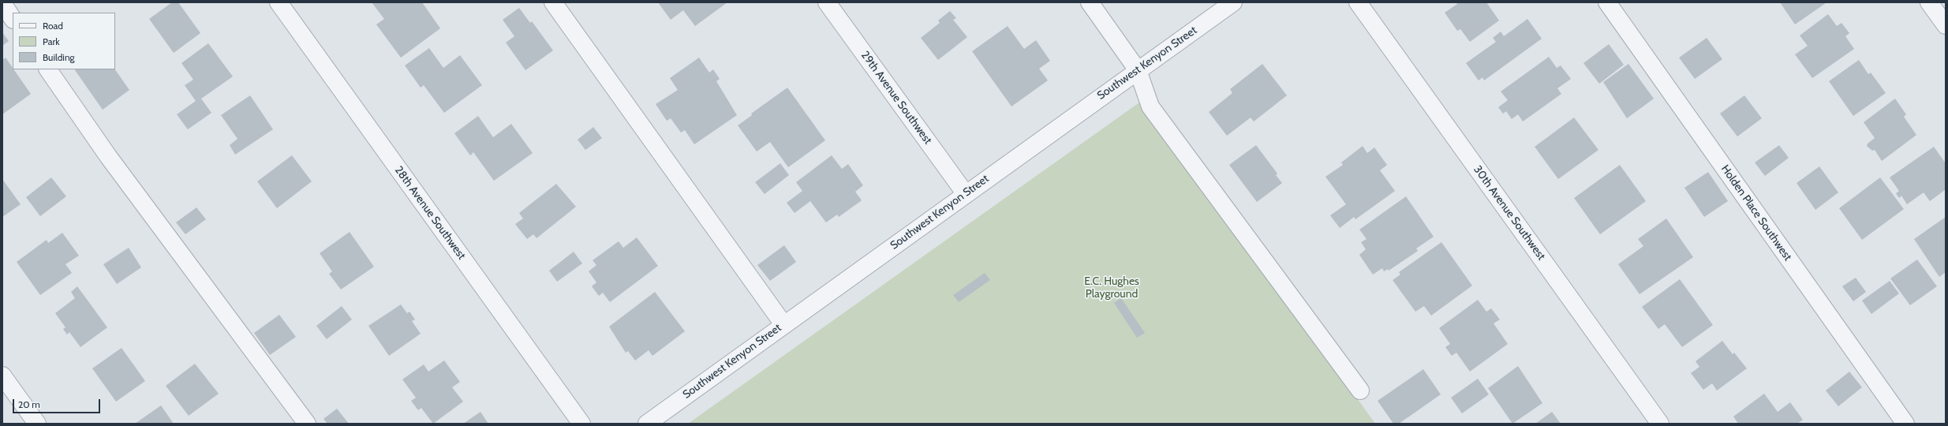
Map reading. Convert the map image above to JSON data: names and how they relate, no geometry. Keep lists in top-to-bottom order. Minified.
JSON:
{"streets":{"street":["Southwest Kenyon Street","29th Avenue Southwest","28th Avenue Southwest","30th Avenue Southwest","Holden Place Southwest"]},"crossings":[["Southwest Kenyon Street","29th Avenue Southwest"]],"parks":["E.C. Hughes Playground"],"legend":["Road","Park","Building"],"scale_bar":"20 m"}
